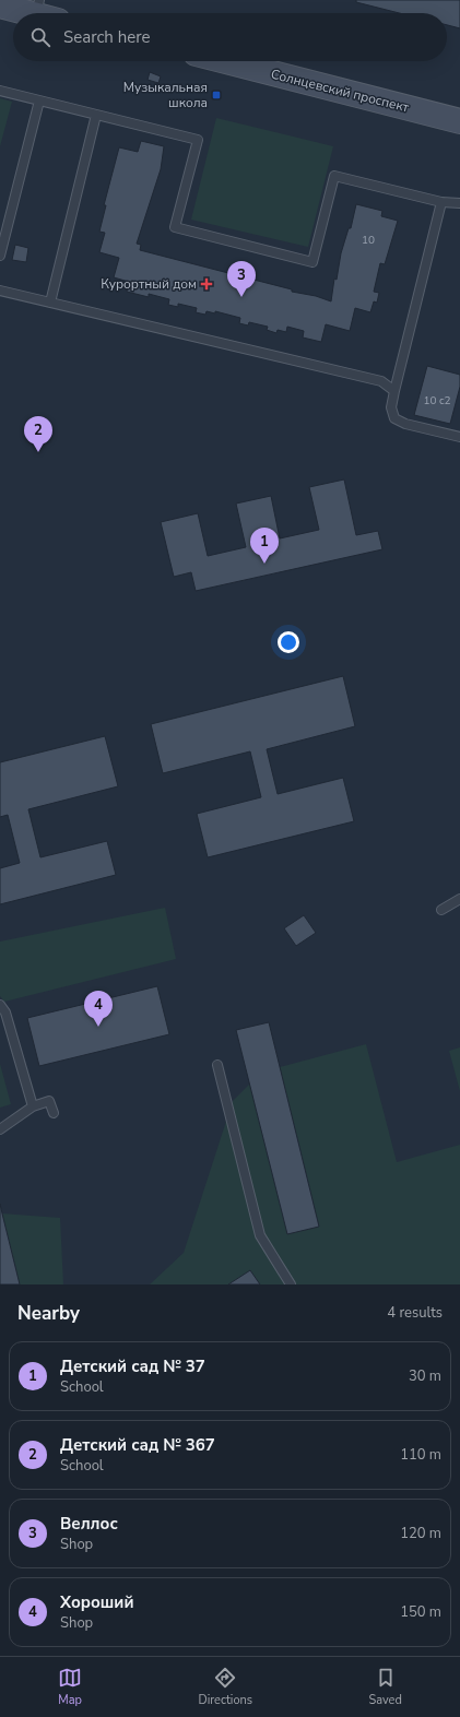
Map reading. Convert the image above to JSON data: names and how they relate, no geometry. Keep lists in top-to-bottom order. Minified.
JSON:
{"streets":{"street":["Солнцевский проспект"]},"places":{"transit":["Музыкальная школа"],"health":["Курортный дом"]},"house_numbers":["10","10 c2"],"page":{"search":"Search here","pins":["3","2","1","4"],"heading":["Nearby","4 results"],"list":[{"mark":"1","name":"Детский сад № 37","note":"School","value":"30 m"},{"mark":"2","name":"Детский сад № 367","note":"School","value":"110 m"},{"mark":"3","name":"Веллос","note":"Shop","value":"120 m"},{"mark":"4","name":"Хороший","note":"Shop","value":"150 m"}],"nav":["Map","Directions","Saved"]}}
